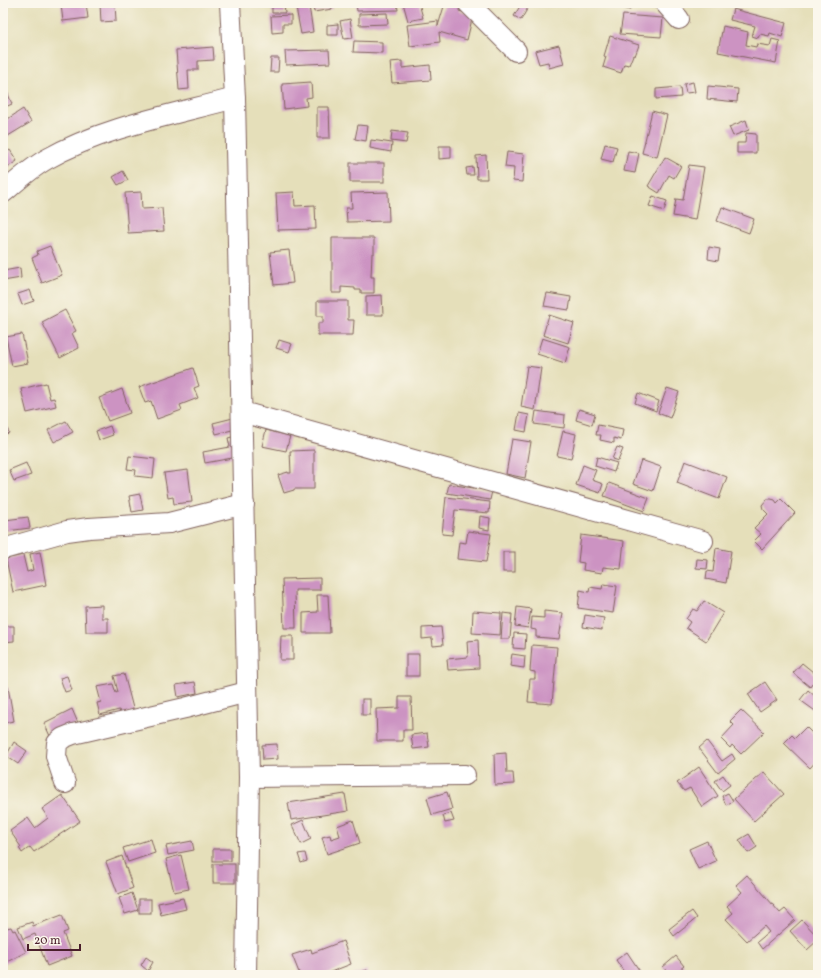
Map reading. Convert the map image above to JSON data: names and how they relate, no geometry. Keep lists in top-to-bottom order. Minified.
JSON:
{"scale_bar":"20 m"}
